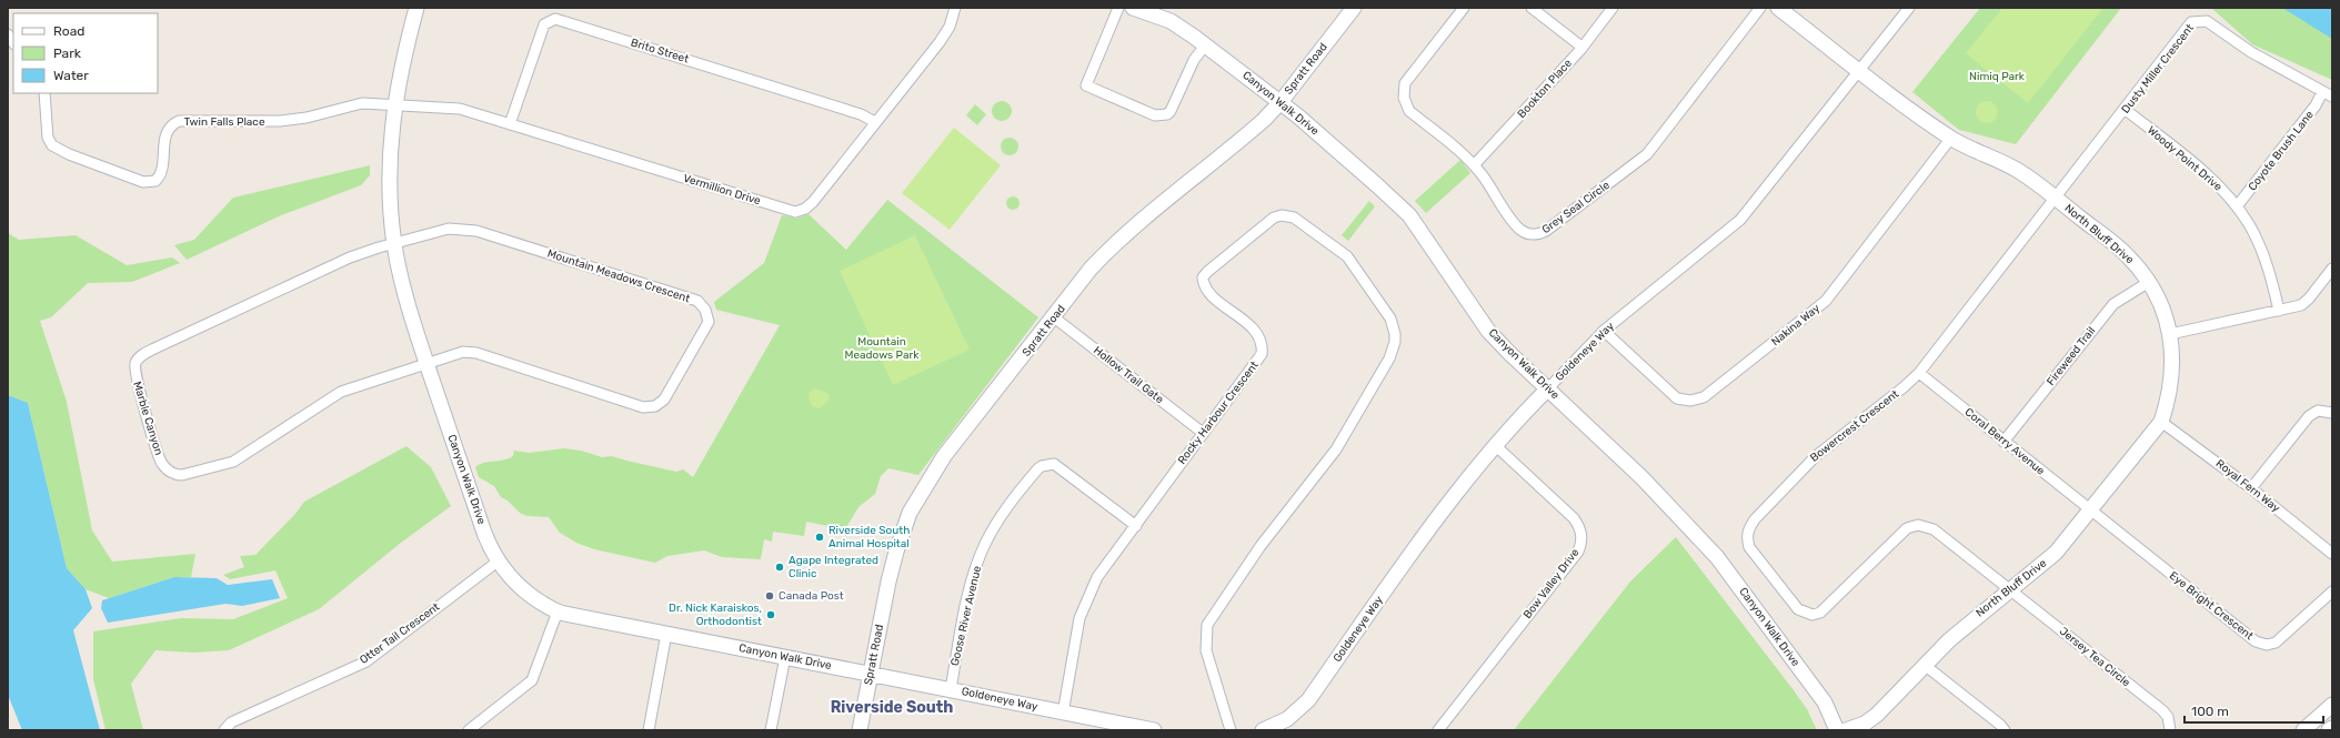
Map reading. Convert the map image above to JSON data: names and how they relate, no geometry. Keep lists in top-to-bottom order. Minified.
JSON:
{"streets":{"street":["Brito Street","Spratt Road","Dusty Miller Crescent","Bookton Place","Canyon Walk Drive","Twin Falls Place","Coyote Brush Lane","Woody Point Drive","Vermillion Drive","Grey Seal Circle","North Bluff Drive","Mountain Meadows Crescent","Nakina Way","Goldeneye Way","Fireweed Trail","Hollow Trail Gate","Rocky Harbour Crescent","Marble Canyon","Bowercrest Crescent","Coral Berry Avenue","Royal Fern Way","Bow Valley Drive","Eye Bright Crescent","Goose River Avenue","Otter Tail Crescent","Jersey Tea Circle"]},"crossings":[["Brito Street","Vermillion Drive"],["Spratt Road","Canyon Walk Drive"],["Spratt Road","Goldeneye Way"],["Spratt Road","Hollow Trail Gate"],["Dusty Miller Crescent","Coyote Brush Lane"],["Dusty Miller Crescent","Woody Point Drive"],["Dusty Miller Crescent","North Bluff Drive"],["Dusty Miller Crescent","Bowercrest Crescent"],["Bookton Place","Grey Seal Circle"],["Canyon Walk Drive","Twin Falls Place"],["Canyon Walk Drive","Vermillion Drive"],["Canyon Walk Drive","Mountain Meadows Crescent"],["Canyon Walk Drive","Goldeneye Way"],["Canyon Walk Drive","Marble Canyon"],["Canyon Walk Drive","Otter Tail Crescent"],["Twin Falls Place","Vermillion Drive"],["Coyote Brush Lane","Woody Point Drive"],["North Bluff Drive","Nakina Way"],["North Bluff Drive","Goldeneye Way"],["North Bluff Drive","Fireweed Trail"],["North Bluff Drive","Bowercrest Crescent"],["North Bluff Drive","Coral Berry Avenue"],["North Bluff Drive","Royal Fern Way"],["North Bluff Drive","Eye Bright Crescent"],["North Bluff Drive","Jersey Tea Circle"],["Mountain Meadows Crescent","Marble Canyon"],["Nakina Way","Goldeneye Way"],["Goldeneye Way","Rocky Harbour Crescent"],["Goldeneye Way","Bow Valley Drive"],["Goldeneye Way","Goose River Avenue"],["Fireweed Trail","Coral Berry Avenue"],["Hollow Trail Gate","Rocky Harbour Crescent"],["Rocky Harbour Crescent","Goose River Avenue"],["Bowercrest Crescent","Coral Berry Avenue"],["Bowercrest Crescent","Jersey Tea Circle"],["Coral Berry Avenue","Eye Bright Crescent"]],"districts":["Riverside South"],"parks":["Nimiq Park","Mountain Meadows Park"],"places":["Riverside South Animal Hospital","Agape Integrated Clinic","Canada Post","Dr. Nick Karaiskos, Orthodontist"],"legend":["Road","Park","Water"],"scale_bar":"100 m"}
